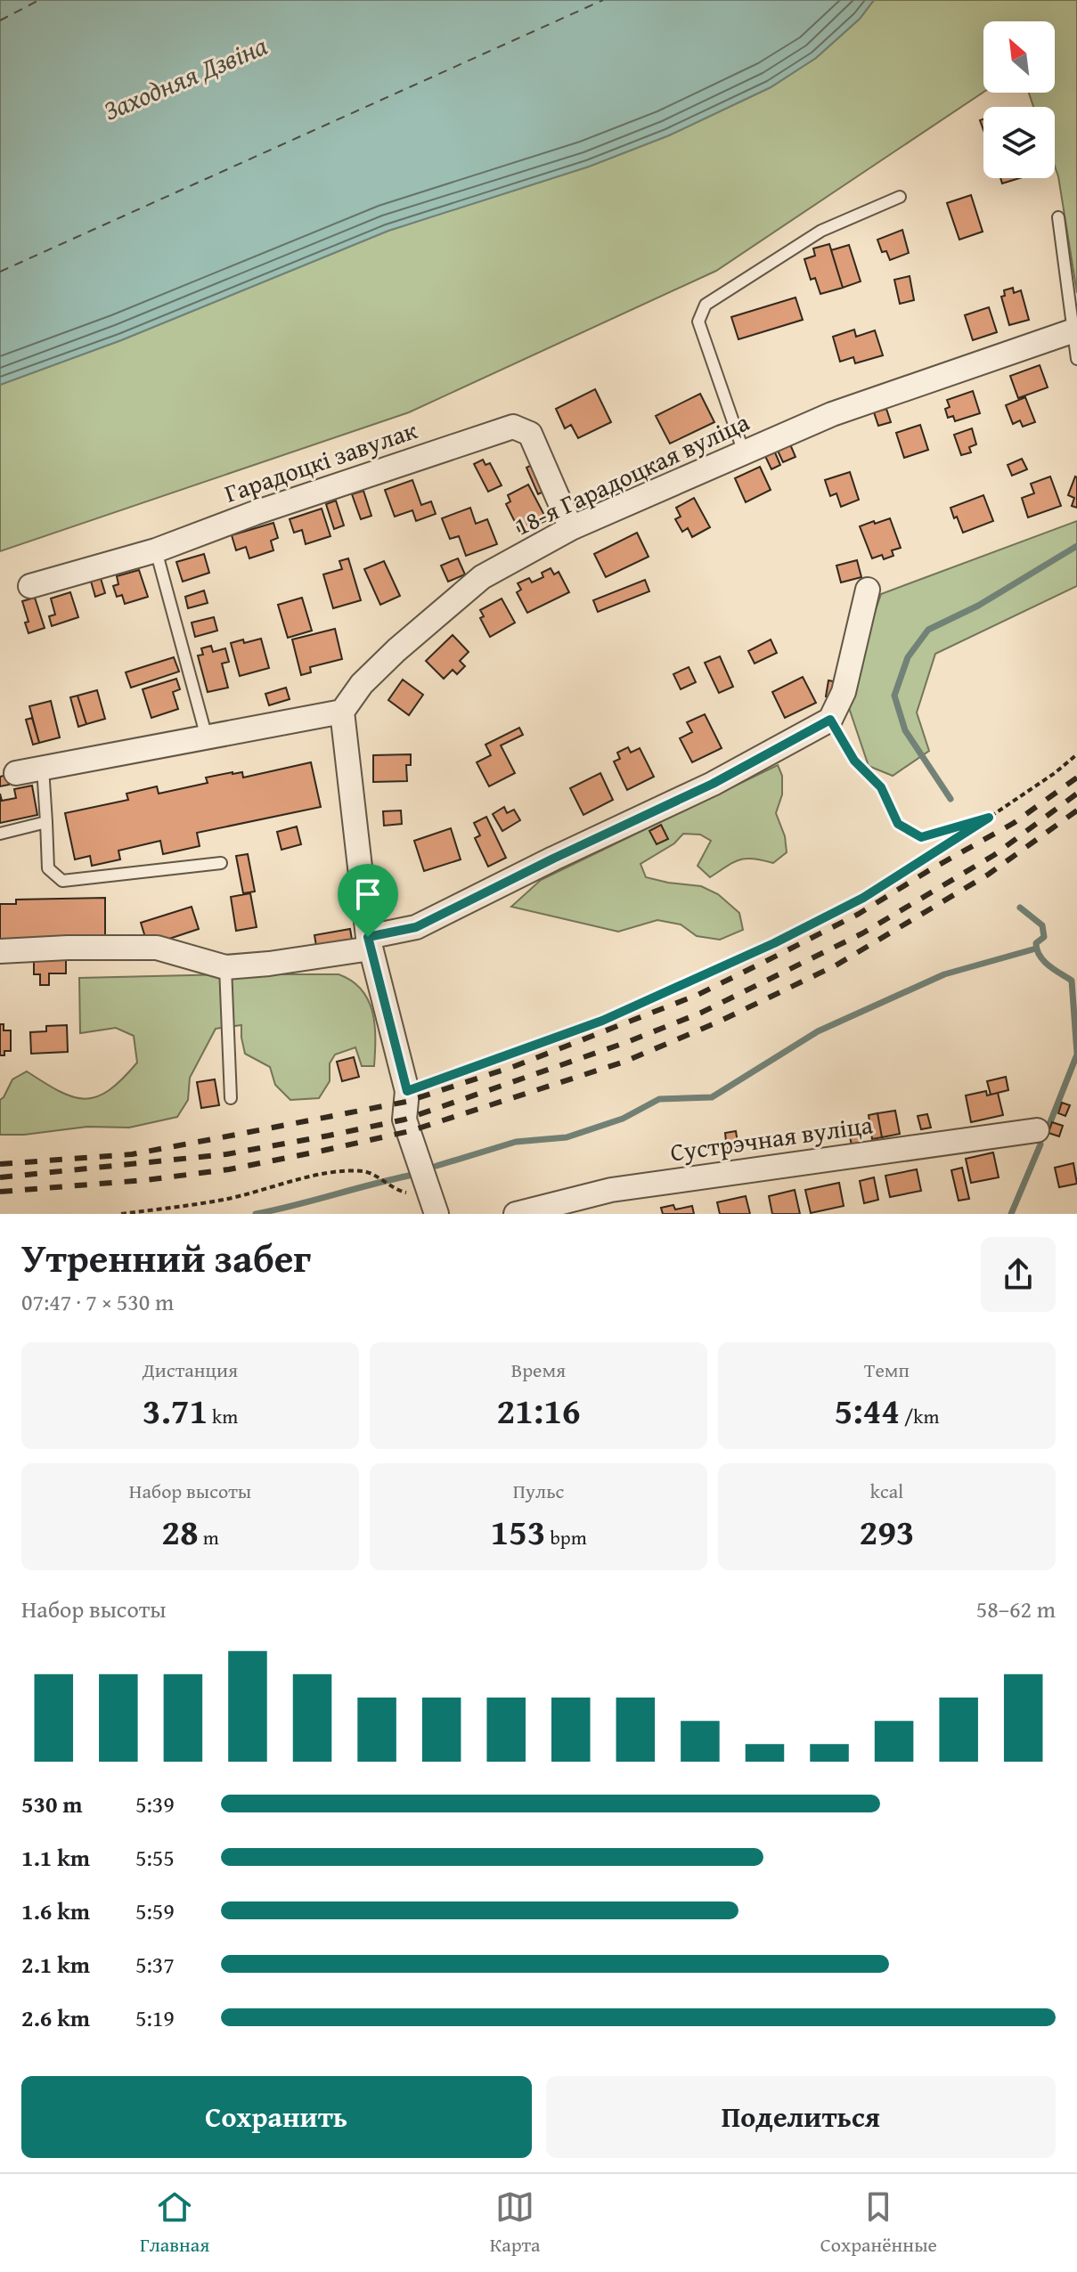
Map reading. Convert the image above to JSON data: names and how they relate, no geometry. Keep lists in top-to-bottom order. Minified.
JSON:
{"streets":{"street":["Гарадоцкі завулак","18-я Гарадоцкая вуліца","Сустрэчная вуліца"]},"crossings":[["Гарадоцкі завулак","18-я Гарадоцкая вуліца"]],"water":["Заходняя Дзвіна"],"north":"top left","page":{"heading":["Утренний забег","07:47 · 7 × 530 m"],"stats":[["Дистанция","3.71 km"],["Время","21:16"],["Темп","5:44 /km"],["Набор высоты","28 m"],["Пульс","153 bpm"],["kcal","293"]],"chart":["Набор высоты","58–62 m"],"list":[{"name":"530 m","note":"5:39"},{"name":"1.1 km","note":"5:55"},{"name":"1.6 km","note":"5:59"},{"name":"2.1 km","note":"5:37"},{"name":"2.6 km","note":"5:19"}],"buttons":["Сохранить","Поделиться"],"tabs":["Главная","Карта","Сохранённые"]}}
